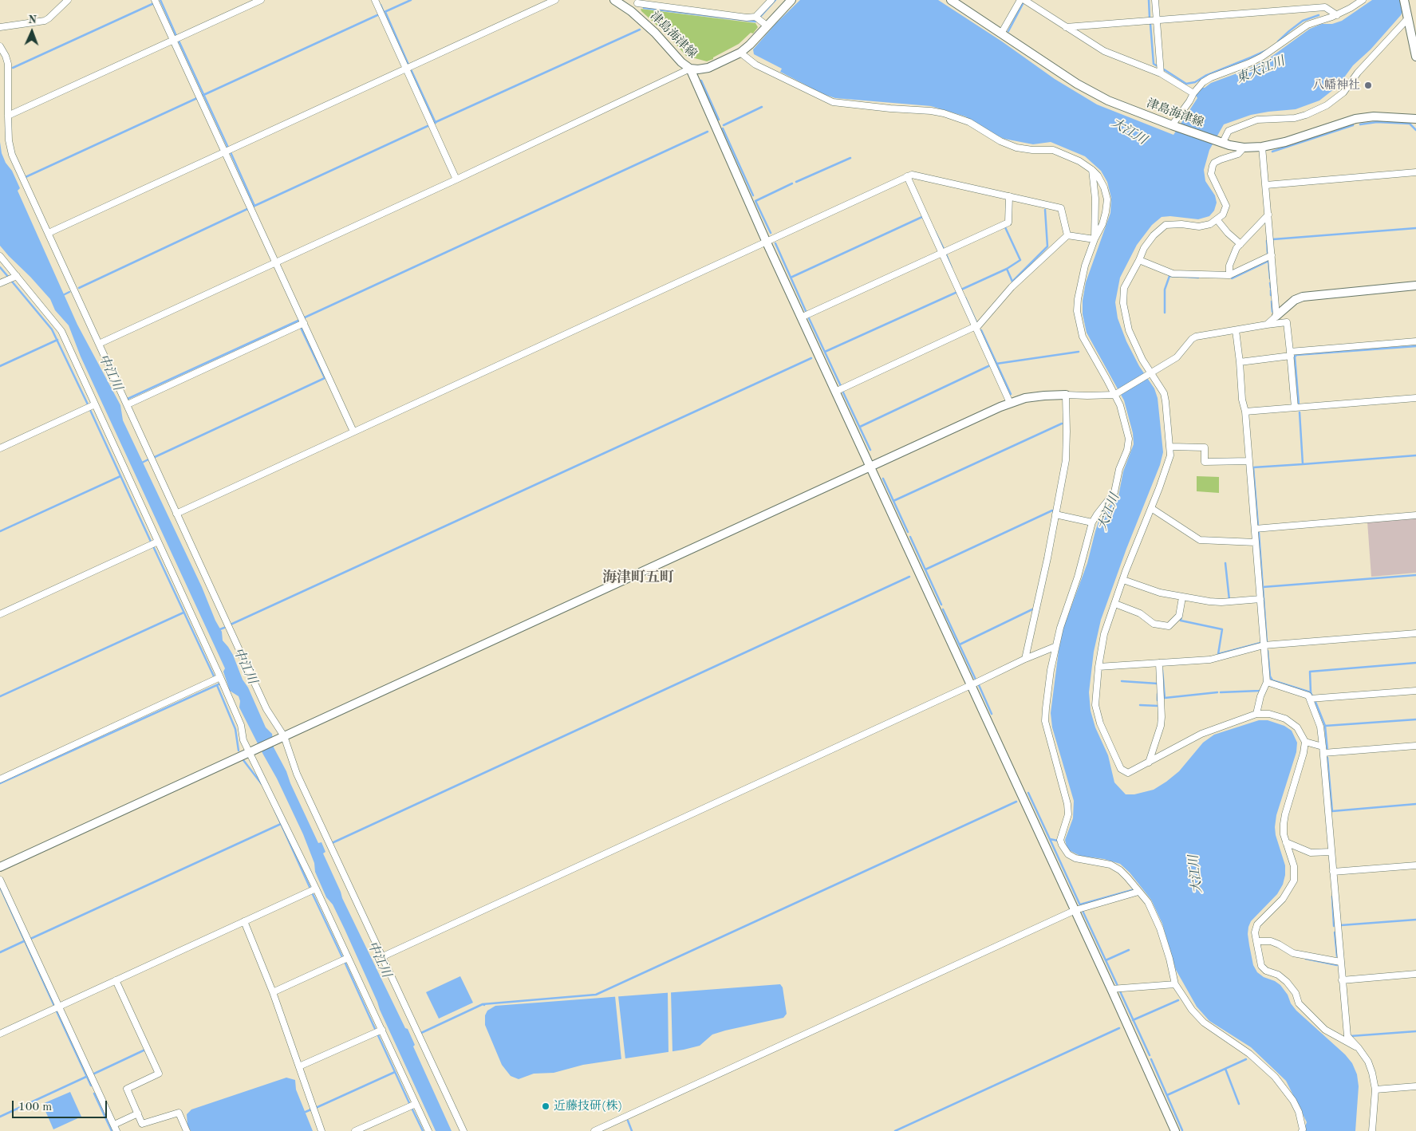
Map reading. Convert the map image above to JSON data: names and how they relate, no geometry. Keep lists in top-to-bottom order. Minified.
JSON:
{"streets":{"street":["津島海津線"]},"districts":["海津町五町"],"water":["東大江川","大江川","中江川"],"places":["八幡神社","近藤技研(株)"],"scale_bar":"100 m","north":"top"}
